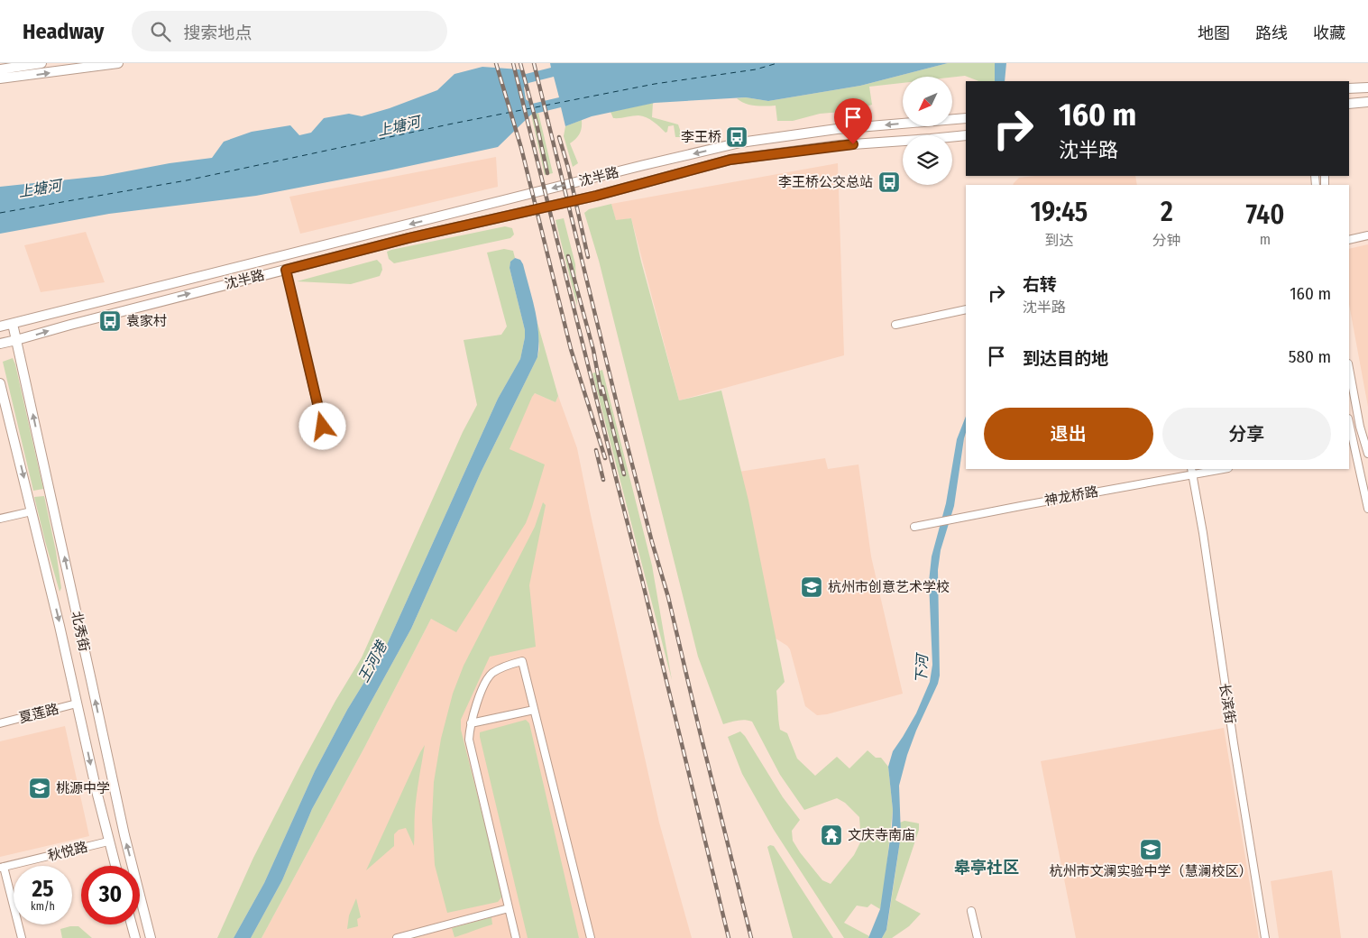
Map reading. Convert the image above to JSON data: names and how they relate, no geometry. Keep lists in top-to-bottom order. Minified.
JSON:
{"streets":{"main road":["沈半路","北秀街"],"street":["神龙桥路","长滨街","夏莲路","秋悦路"]},"crossings":[["沈半路","北秀街"],["神龙桥路","长滨街"],["北秀街","夏莲路"],["北秀街","秋悦路"]],"districts":["皋亭社区"],"water":["上塘河","王河港","下河"],"places":{"bus stop":["李王桥","李王桥公交总站","袁家村"],"school or university":["杭州市创意艺术学校","桃源中学","杭州市文澜实验中学（慧澜校区）"],"temple":["文庆寺南庙"]},"north":"bottom left","page":{"header":"Headway","search":"搜索地点","nav":["地图","路线","收藏"],"turn":["160 m","沈半路"],"eta":["19:45","到达","2","分钟","740","m"],"list":[{"name":"右转","note":"沈半路","value":"160 m"},{"name":"到达目的地","value":"580 m"}],"buttons":["退出","分享"],"speed":"25 km/h","limit":"30"}}
